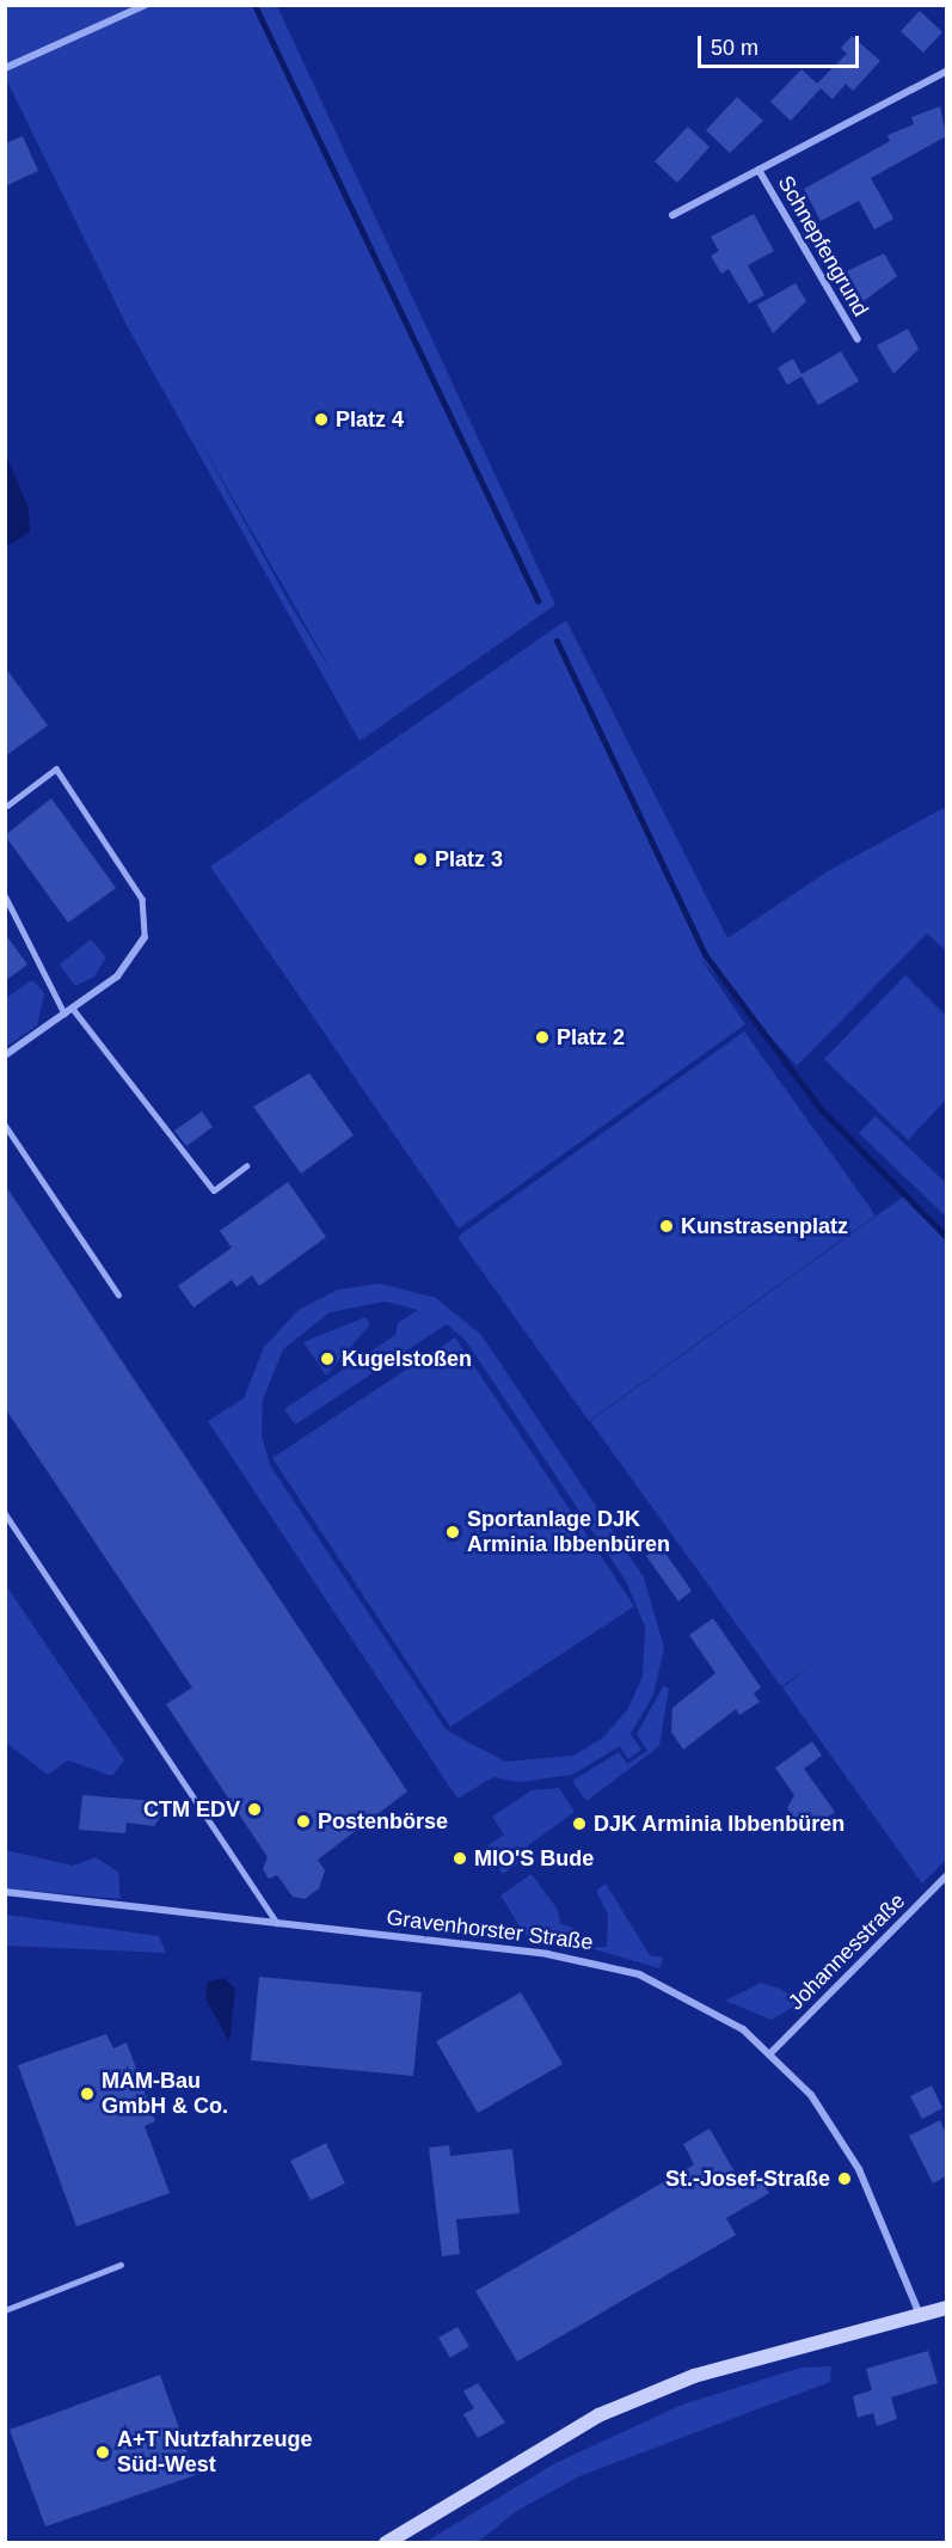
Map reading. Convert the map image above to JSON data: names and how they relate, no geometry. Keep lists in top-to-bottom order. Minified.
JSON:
{"streets":{"street":["Schnepfengrund","Gravenhorster Straße","Johannesstraße"]},"crossings":[["Gravenhorster Straße","Johannesstraße"]],"places":["Platz 4","Platz 3","Platz 2","Kunstrasenplatz","Kugelstoßen","Sportanlage DJK Arminia Ibbenbüren","CTM EDV","Postenbörse","DJK Arminia Ibbenbüren","MIO'S Bude","MAM-Bau GmbH & Co.","St.-Josef-Straße","A+T Nutzfahrzeuge Süd-West"],"scale_bar":"50 m"}
